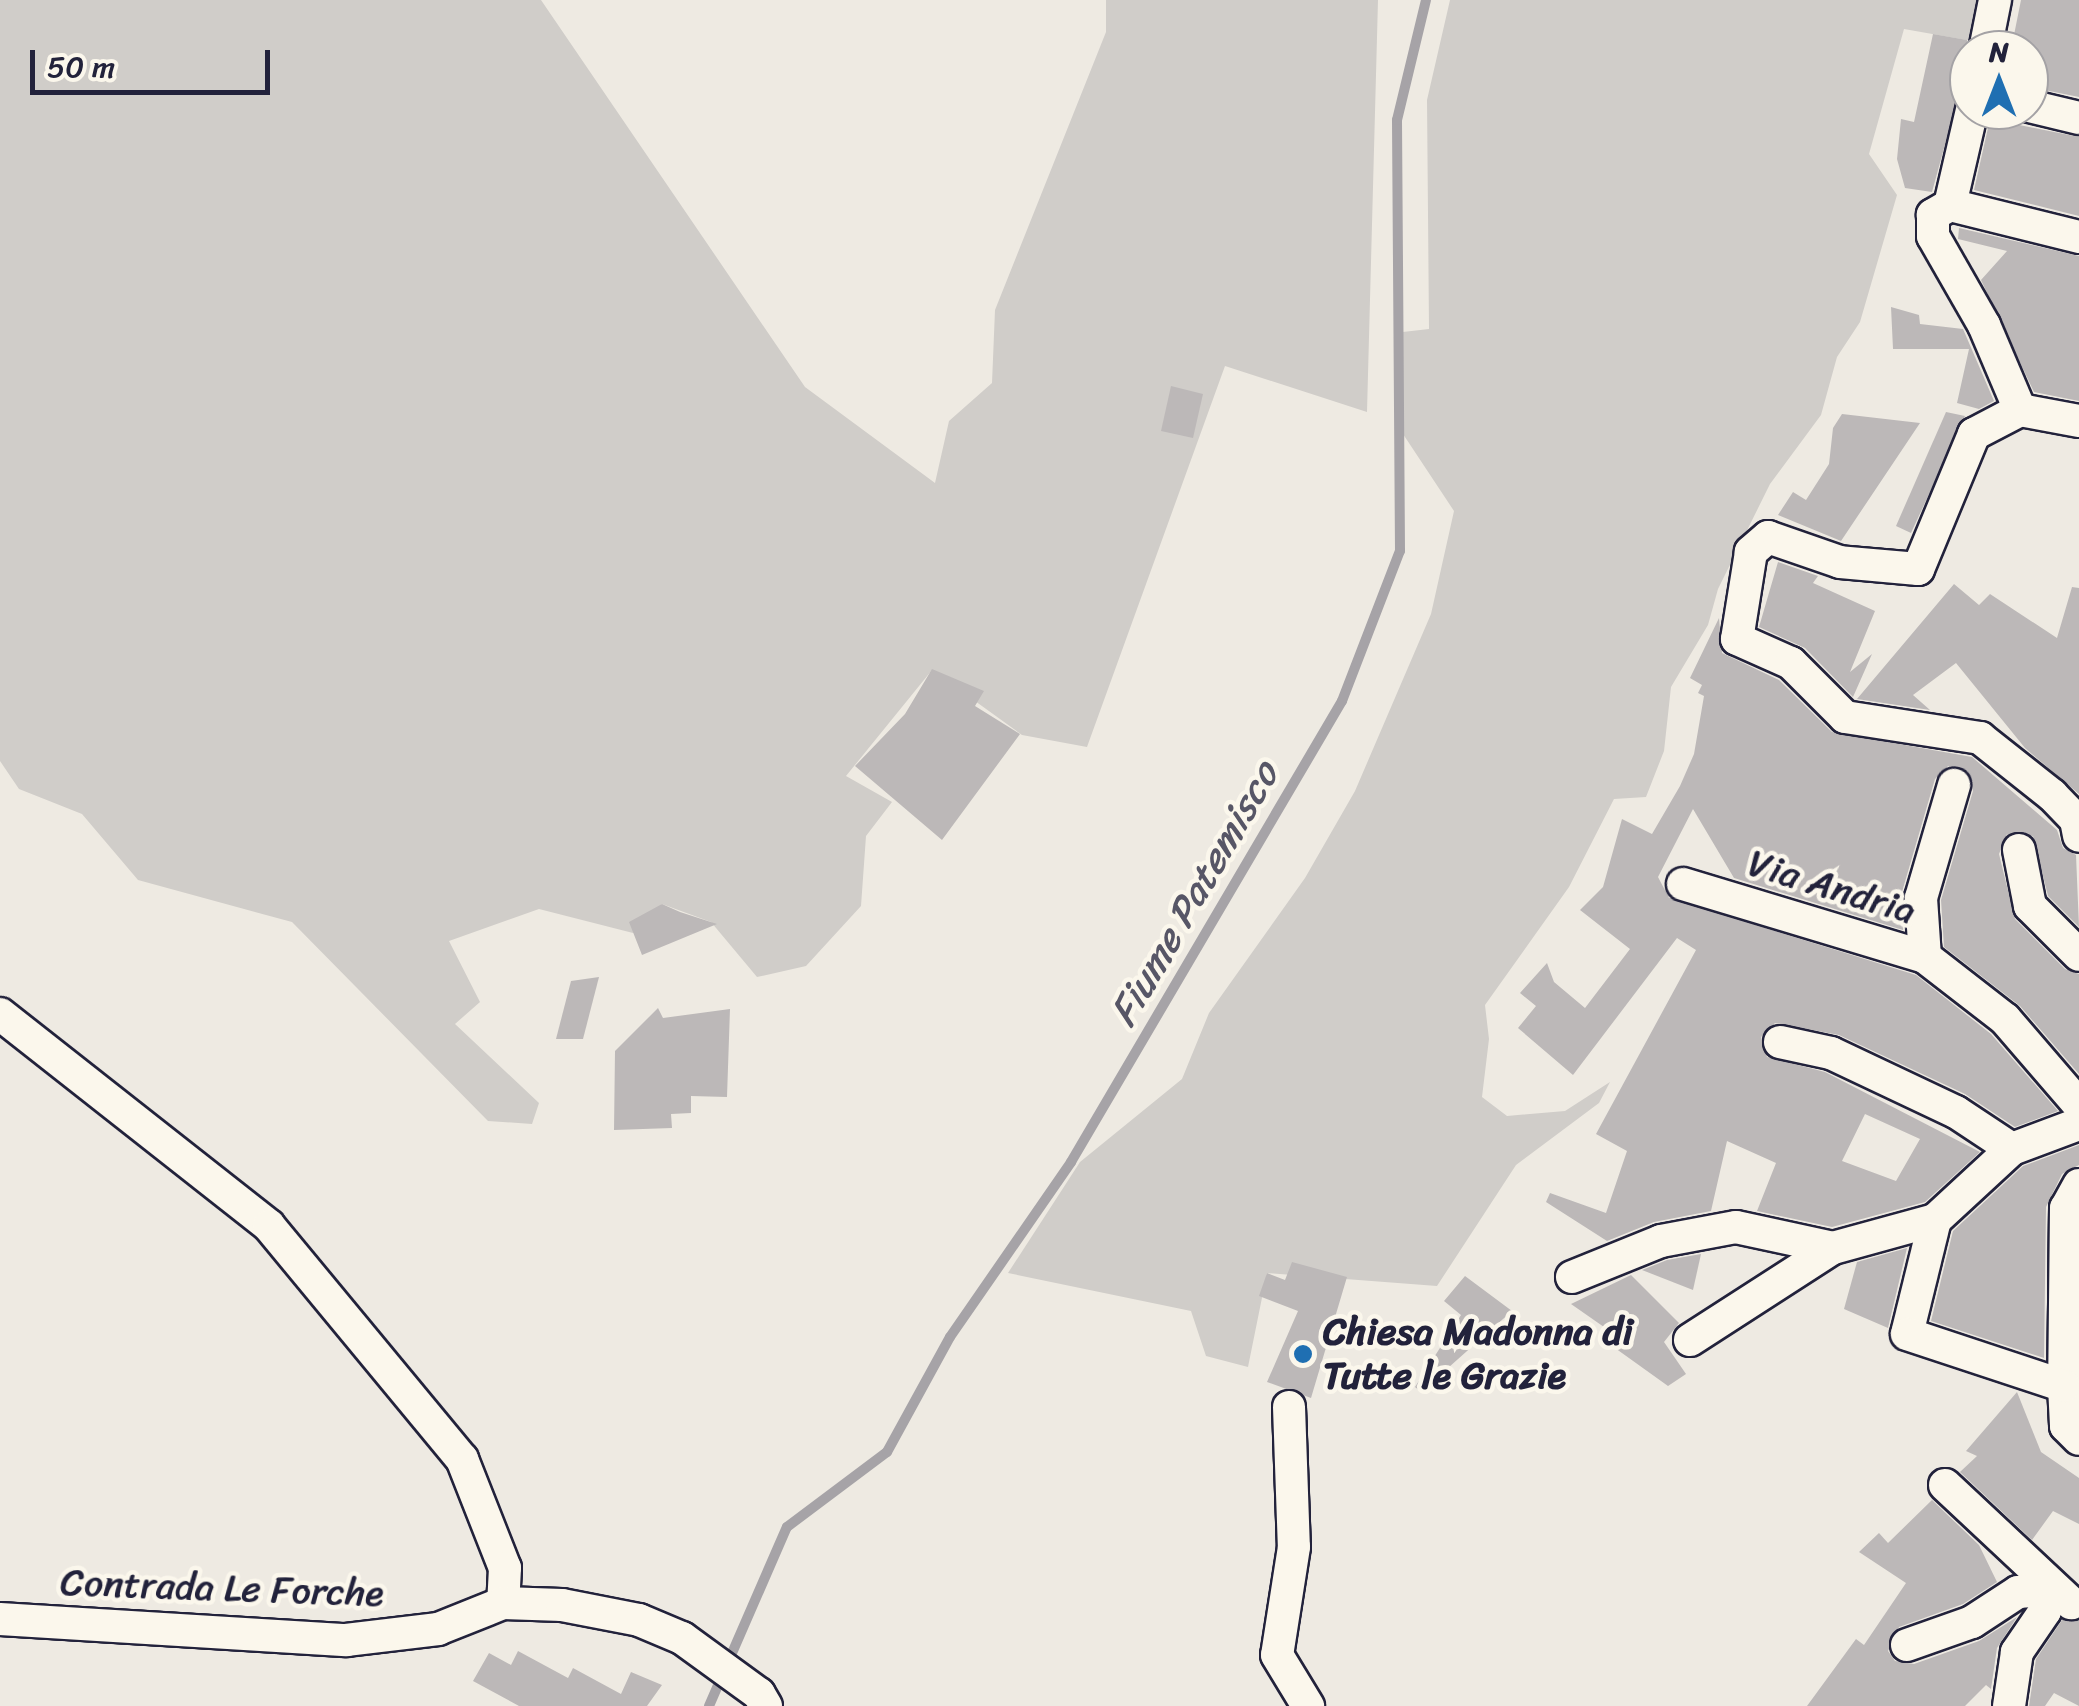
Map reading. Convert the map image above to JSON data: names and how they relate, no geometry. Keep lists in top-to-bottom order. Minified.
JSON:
{"streets":{"street":["Via Andria","Contrada Le Forche"]},"water":["Fiume Patemisco"],"places":["Chiesa Madonna di Tutte le Grazie"],"scale_bar":"50 m","north":"top"}
